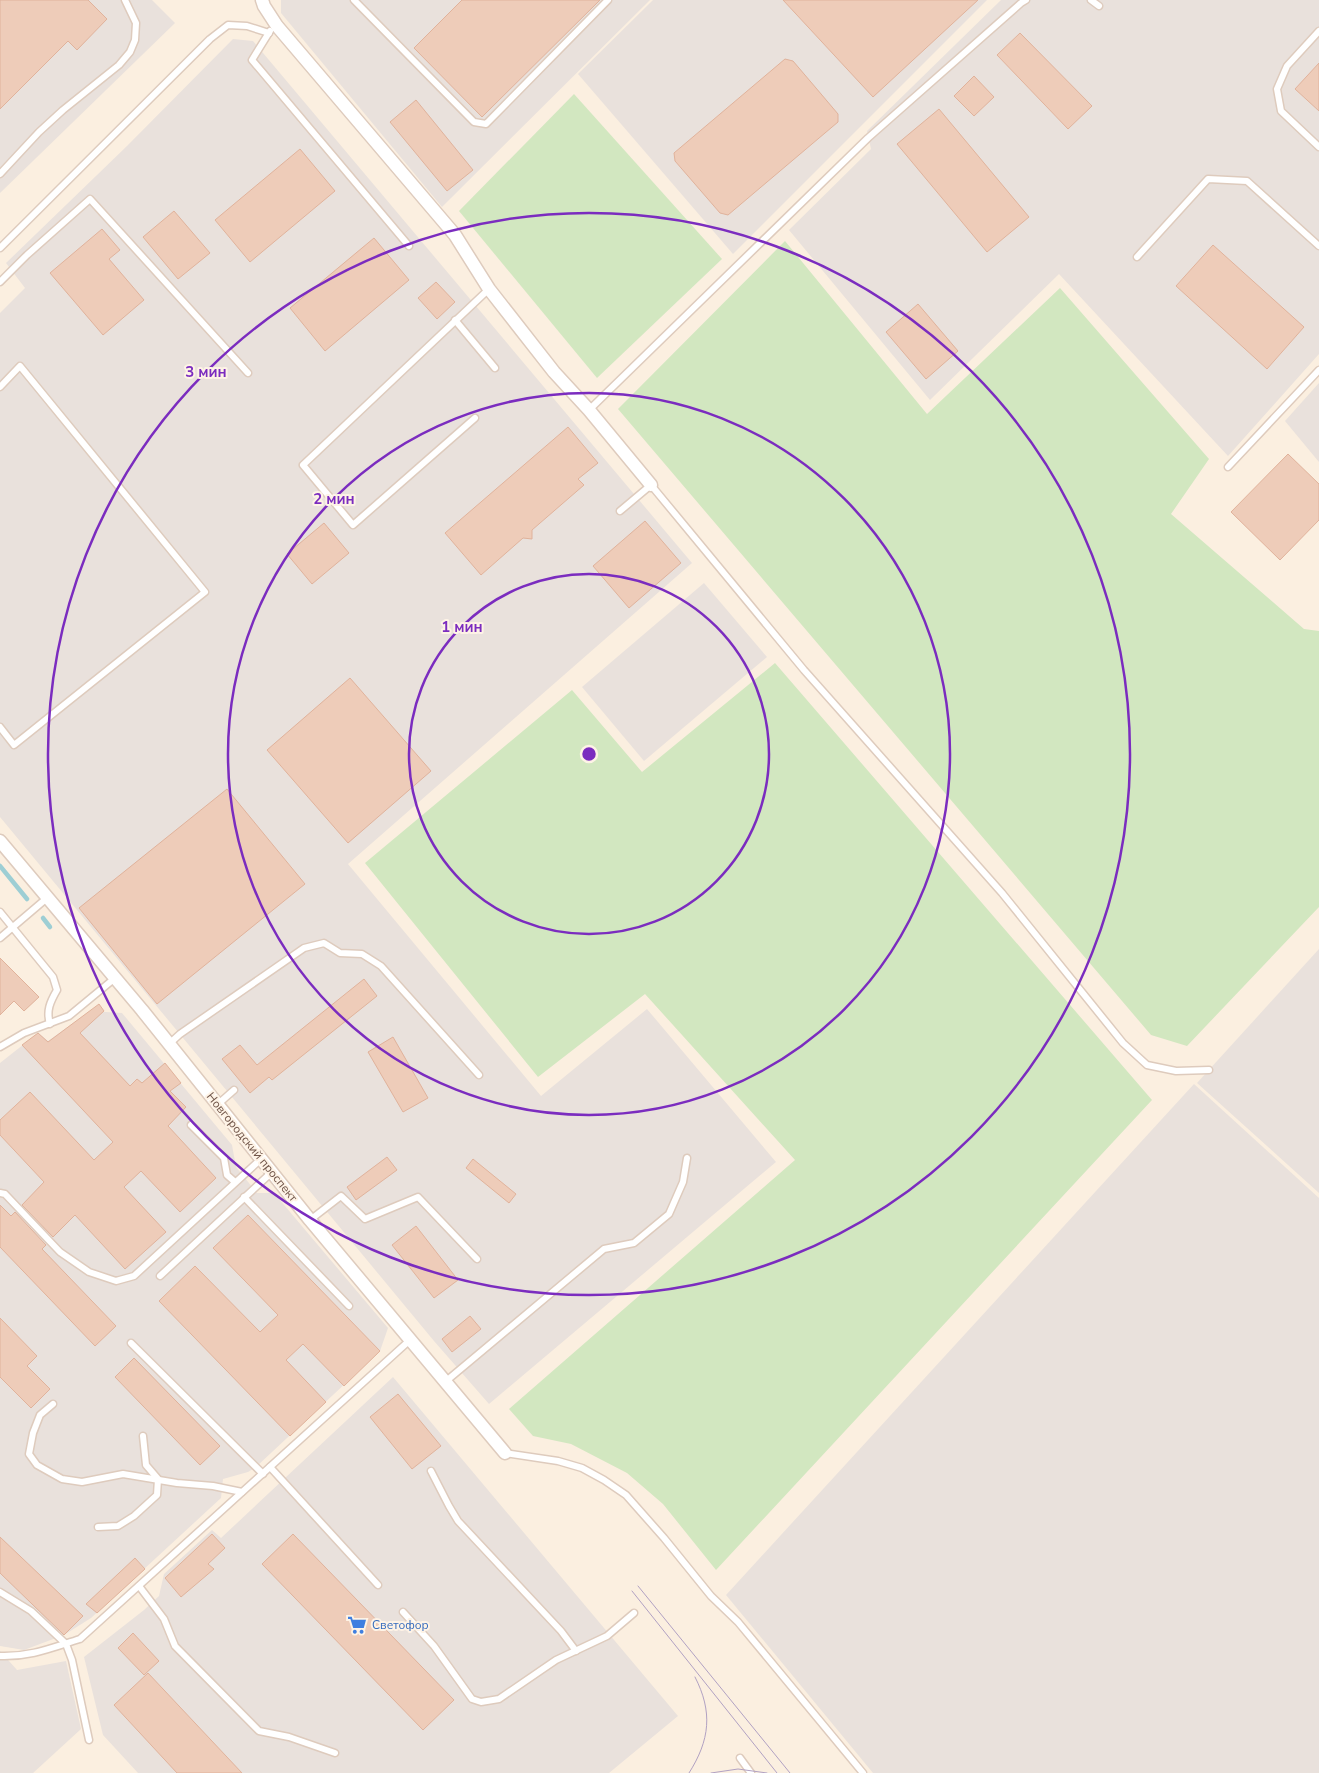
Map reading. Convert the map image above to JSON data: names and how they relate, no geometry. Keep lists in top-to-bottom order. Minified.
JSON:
{"streets":{"street":["Новгородский проспект"]},"places":{"supermarket":["Светофор"]},"rings":["3 мин","2 мин","1 мин"]}
